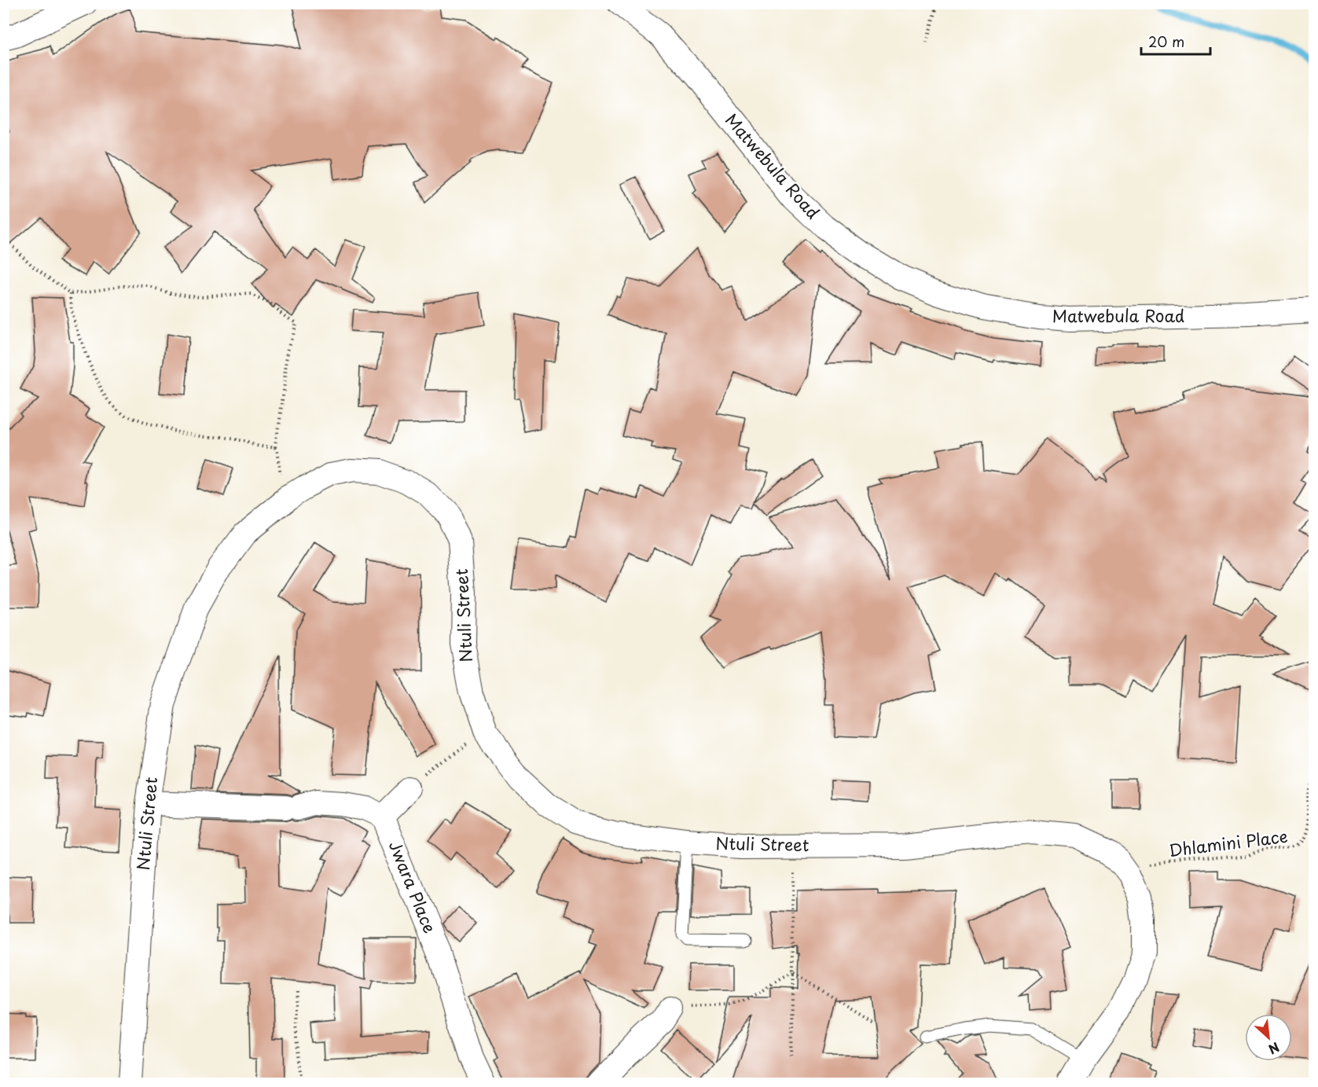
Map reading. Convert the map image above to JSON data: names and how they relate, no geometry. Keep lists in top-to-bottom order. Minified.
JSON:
{"streets":{"street":["Matwebula Road","Ntuli Street","Jwara Place"],"path":["Dhlamini Place"]},"crossings":[["Ntuli Street","Dhlamini Place"]],"scale_bar":"20 m","north":"bottom right"}
